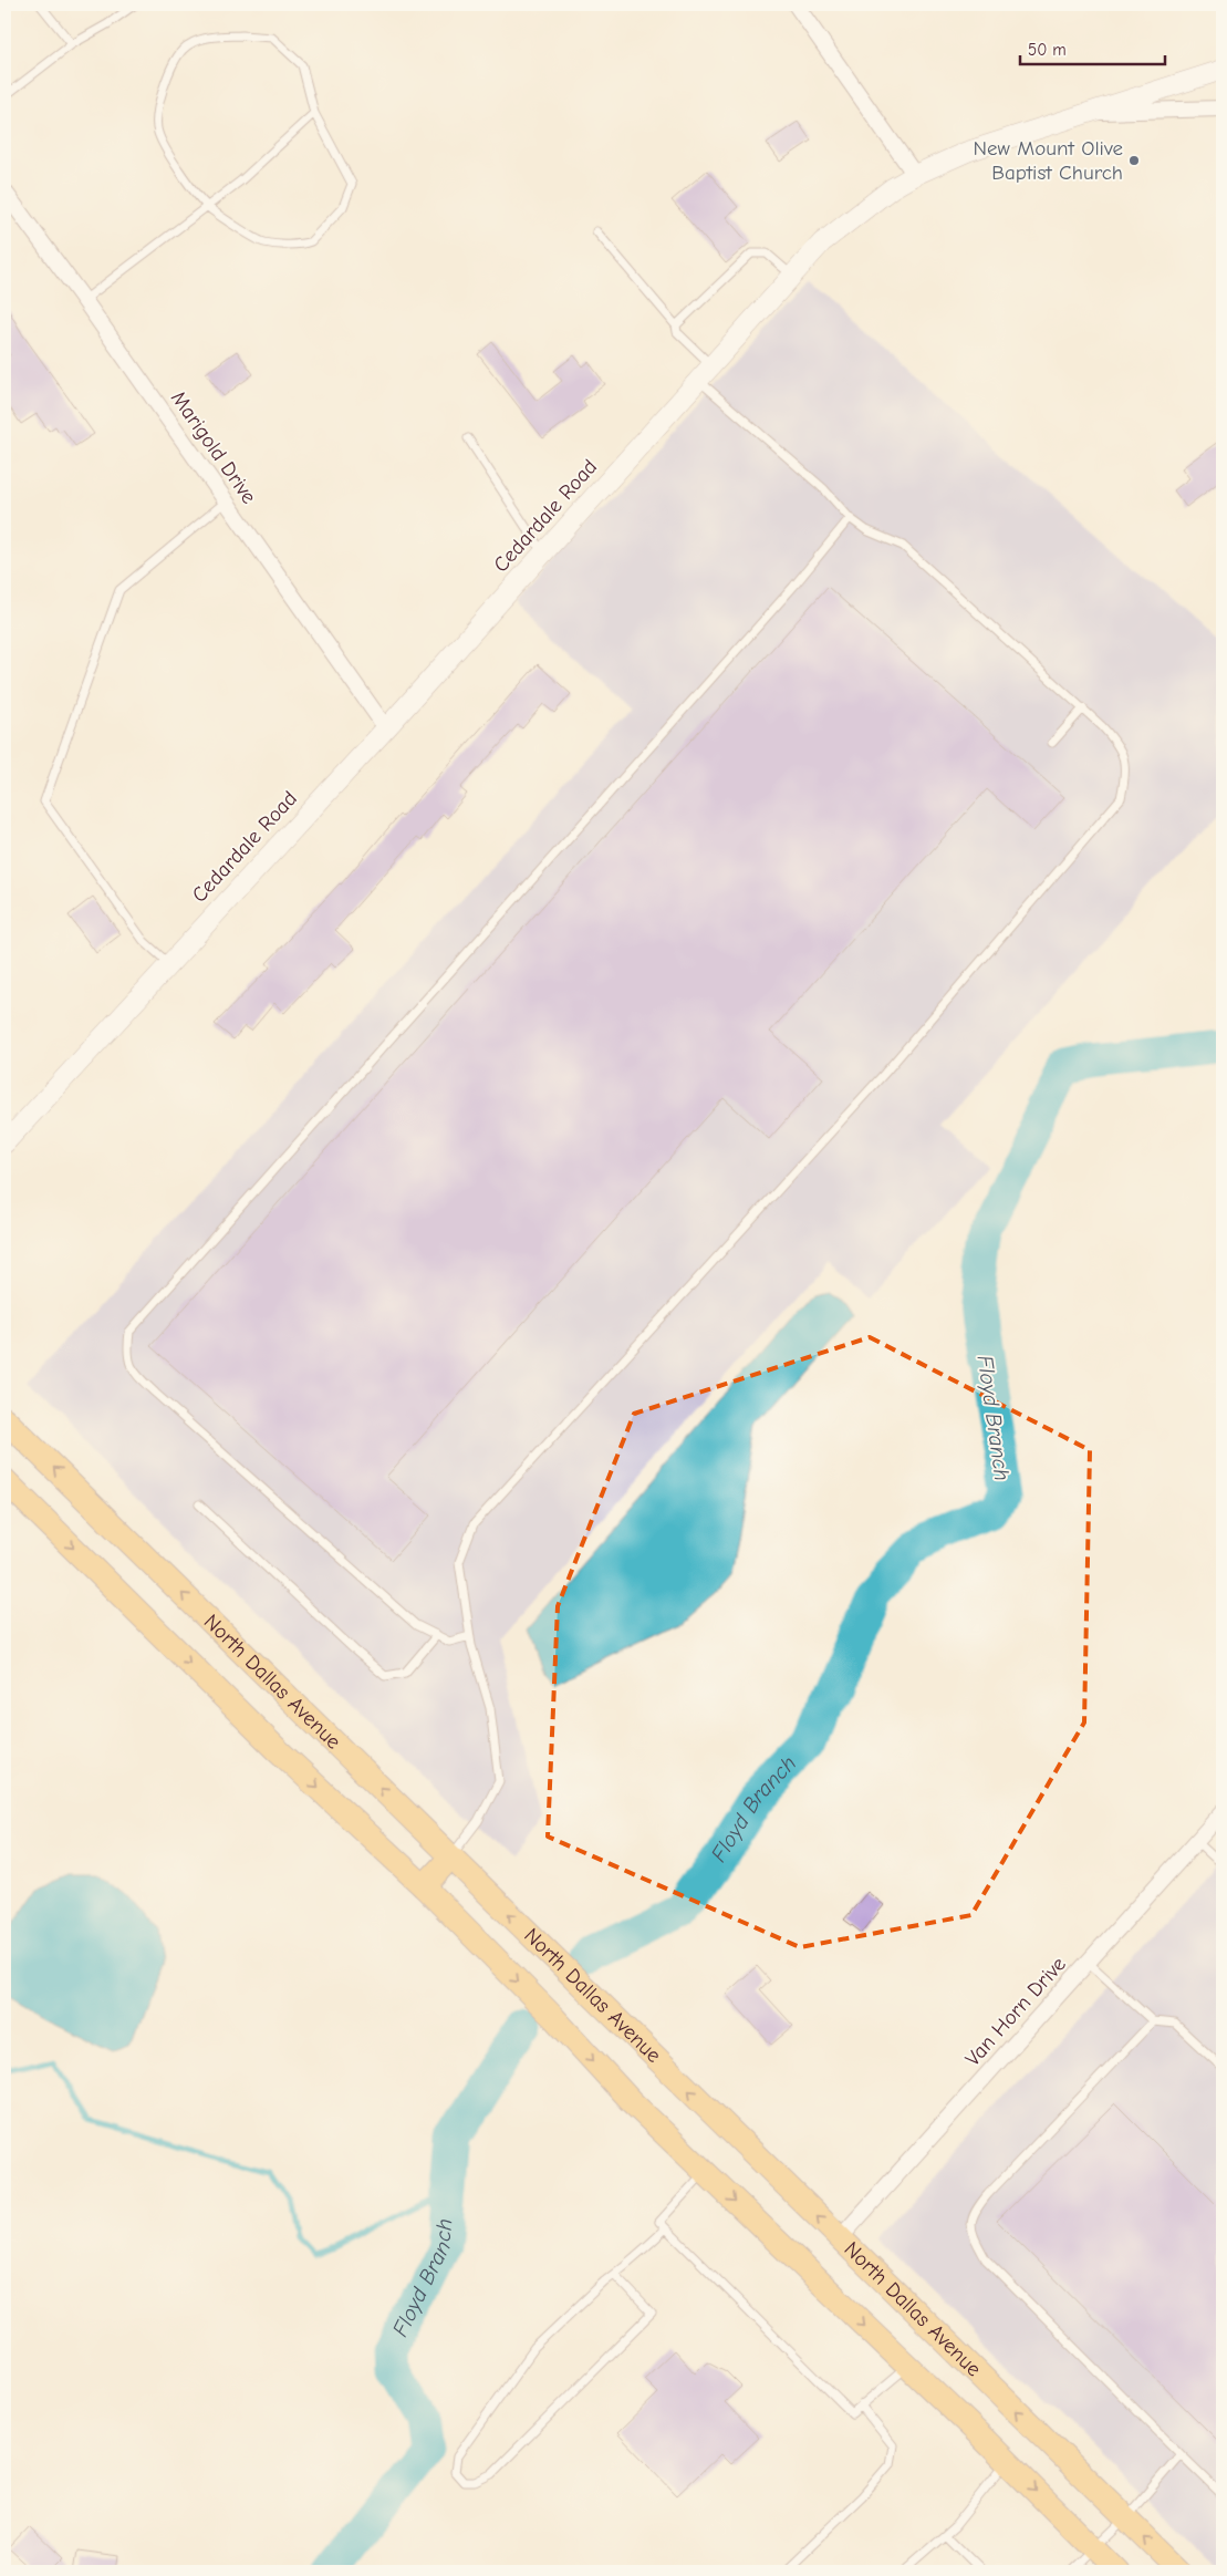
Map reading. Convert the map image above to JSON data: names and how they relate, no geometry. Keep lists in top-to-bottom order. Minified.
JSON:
{"streets":{"main road":["North Dallas Avenue"],"street":["Marigold Drive","Cedardale Road","Van Horn Drive"]},"crossings":[["Marigold Drive","Cedardale Road"],["North Dallas Avenue","Van Horn Drive"]],"water":["Floyd Branch"],"places":["New Mount Olive Baptist Church"],"scale_bar":"50 m"}
